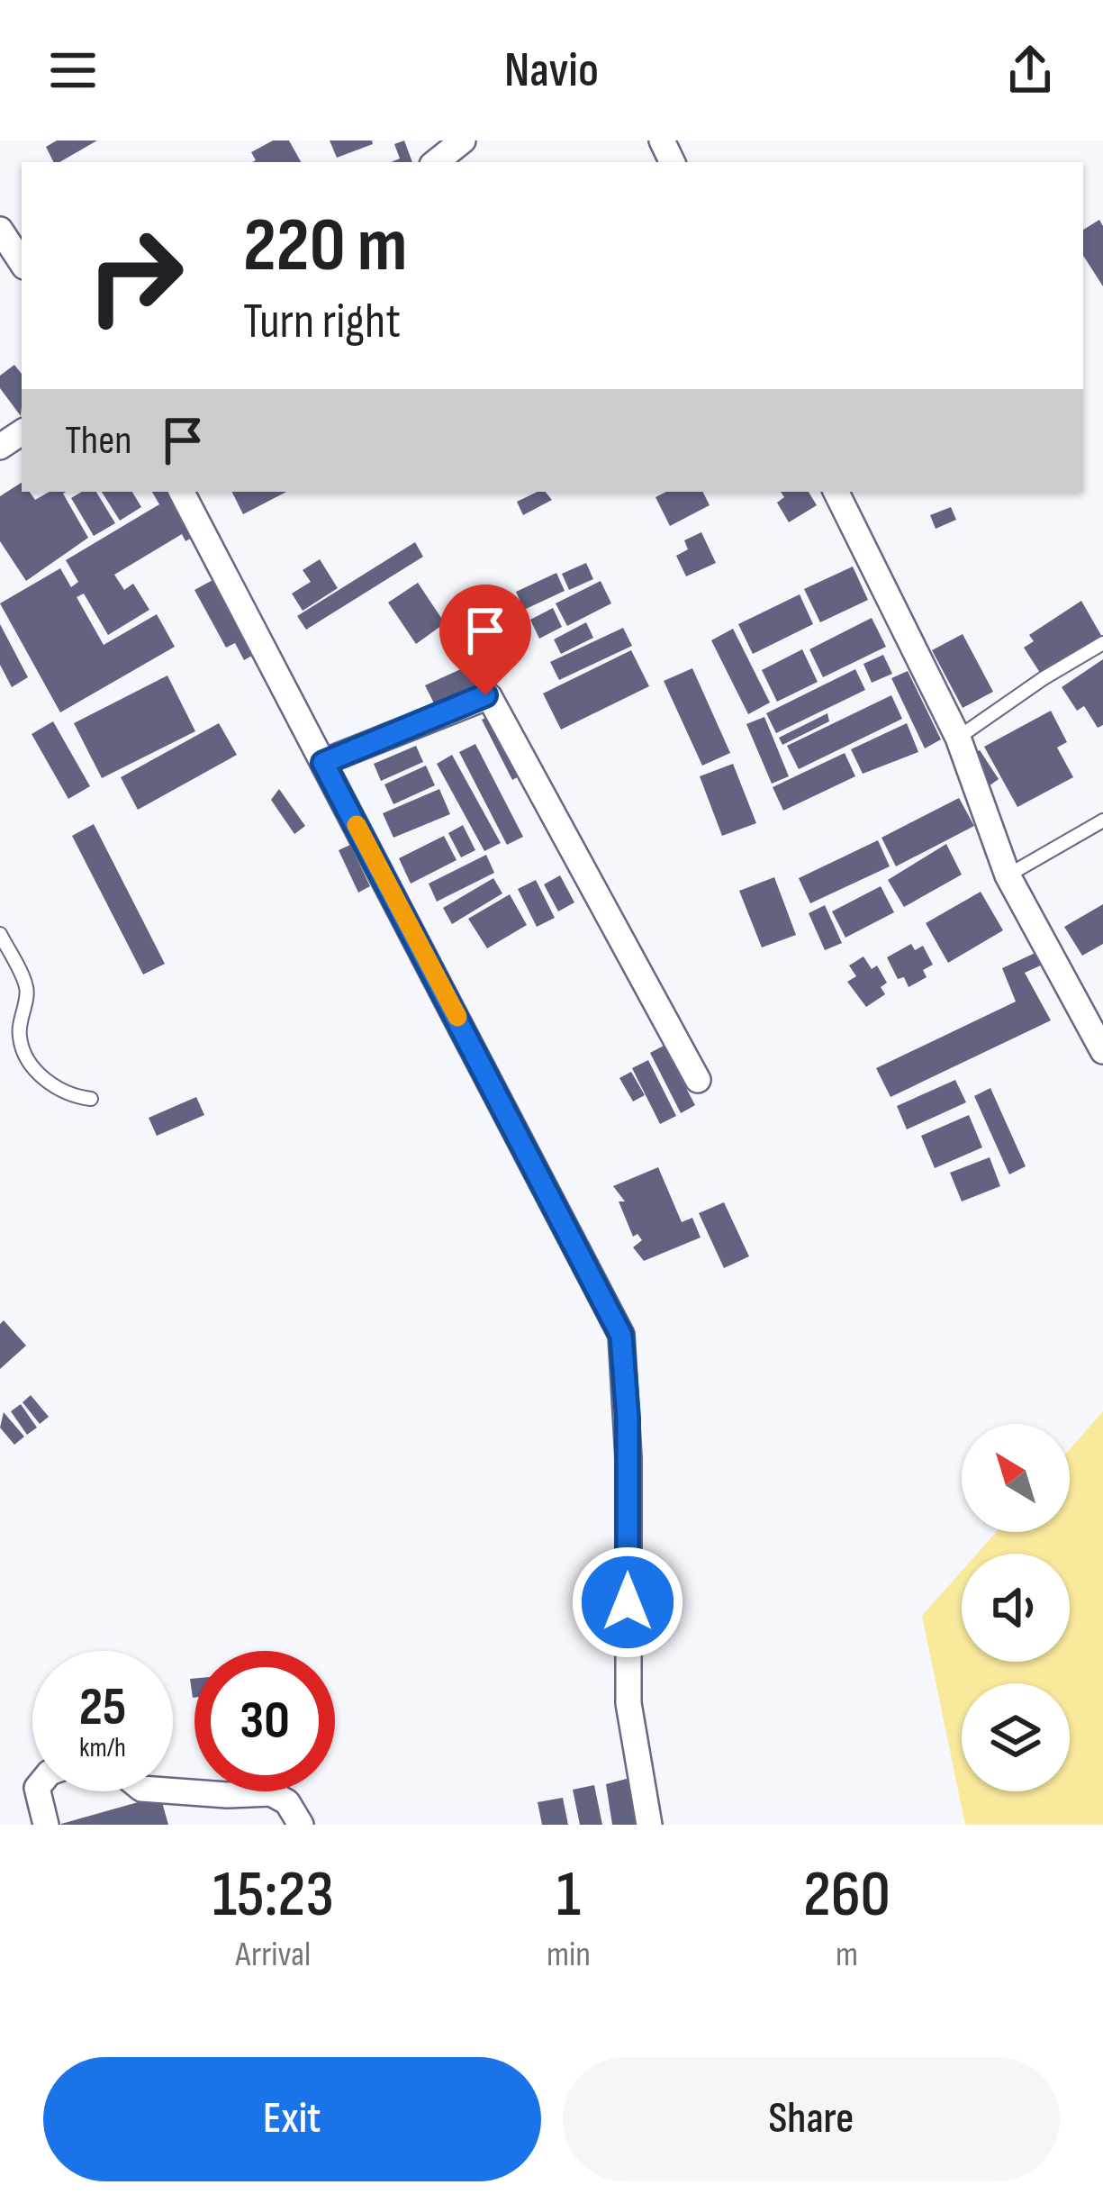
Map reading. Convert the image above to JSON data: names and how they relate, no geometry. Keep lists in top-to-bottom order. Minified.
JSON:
{"north":"top left","page":{"header":"Navio","turn":["220 m","Turn right"],"then":"Then","speed":"25 km/h","limit":"30","eta":["15:23","Arrival","1","min","260","m"],"buttons":["Exit","Share"]}}
